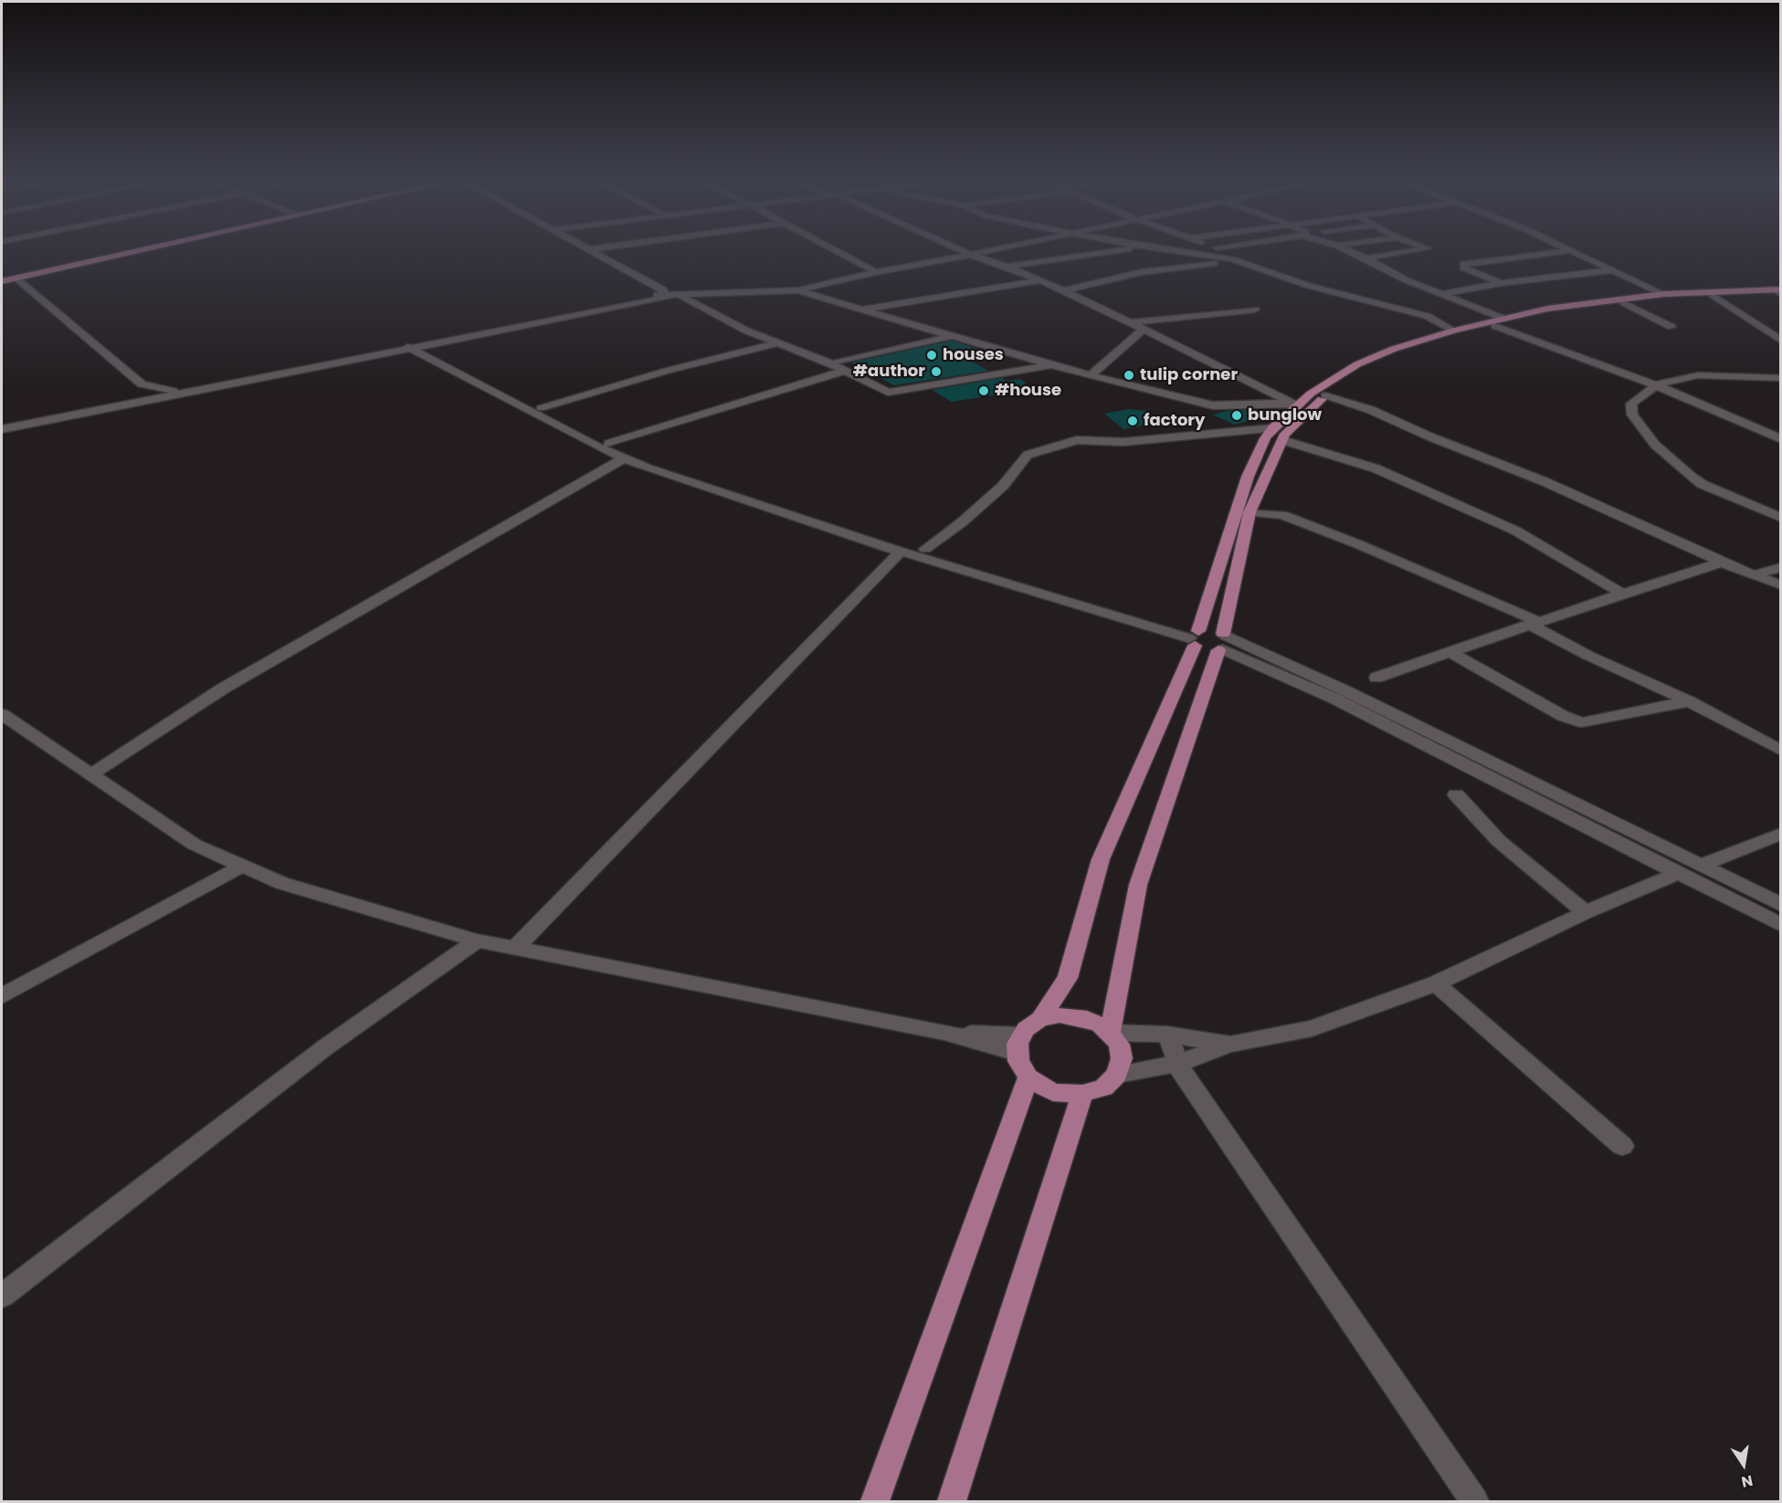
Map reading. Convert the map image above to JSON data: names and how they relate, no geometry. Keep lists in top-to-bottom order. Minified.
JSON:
{"places":["houses","#author","tulip corner","#house","bunglow","factory"],"north":"bottom"}
